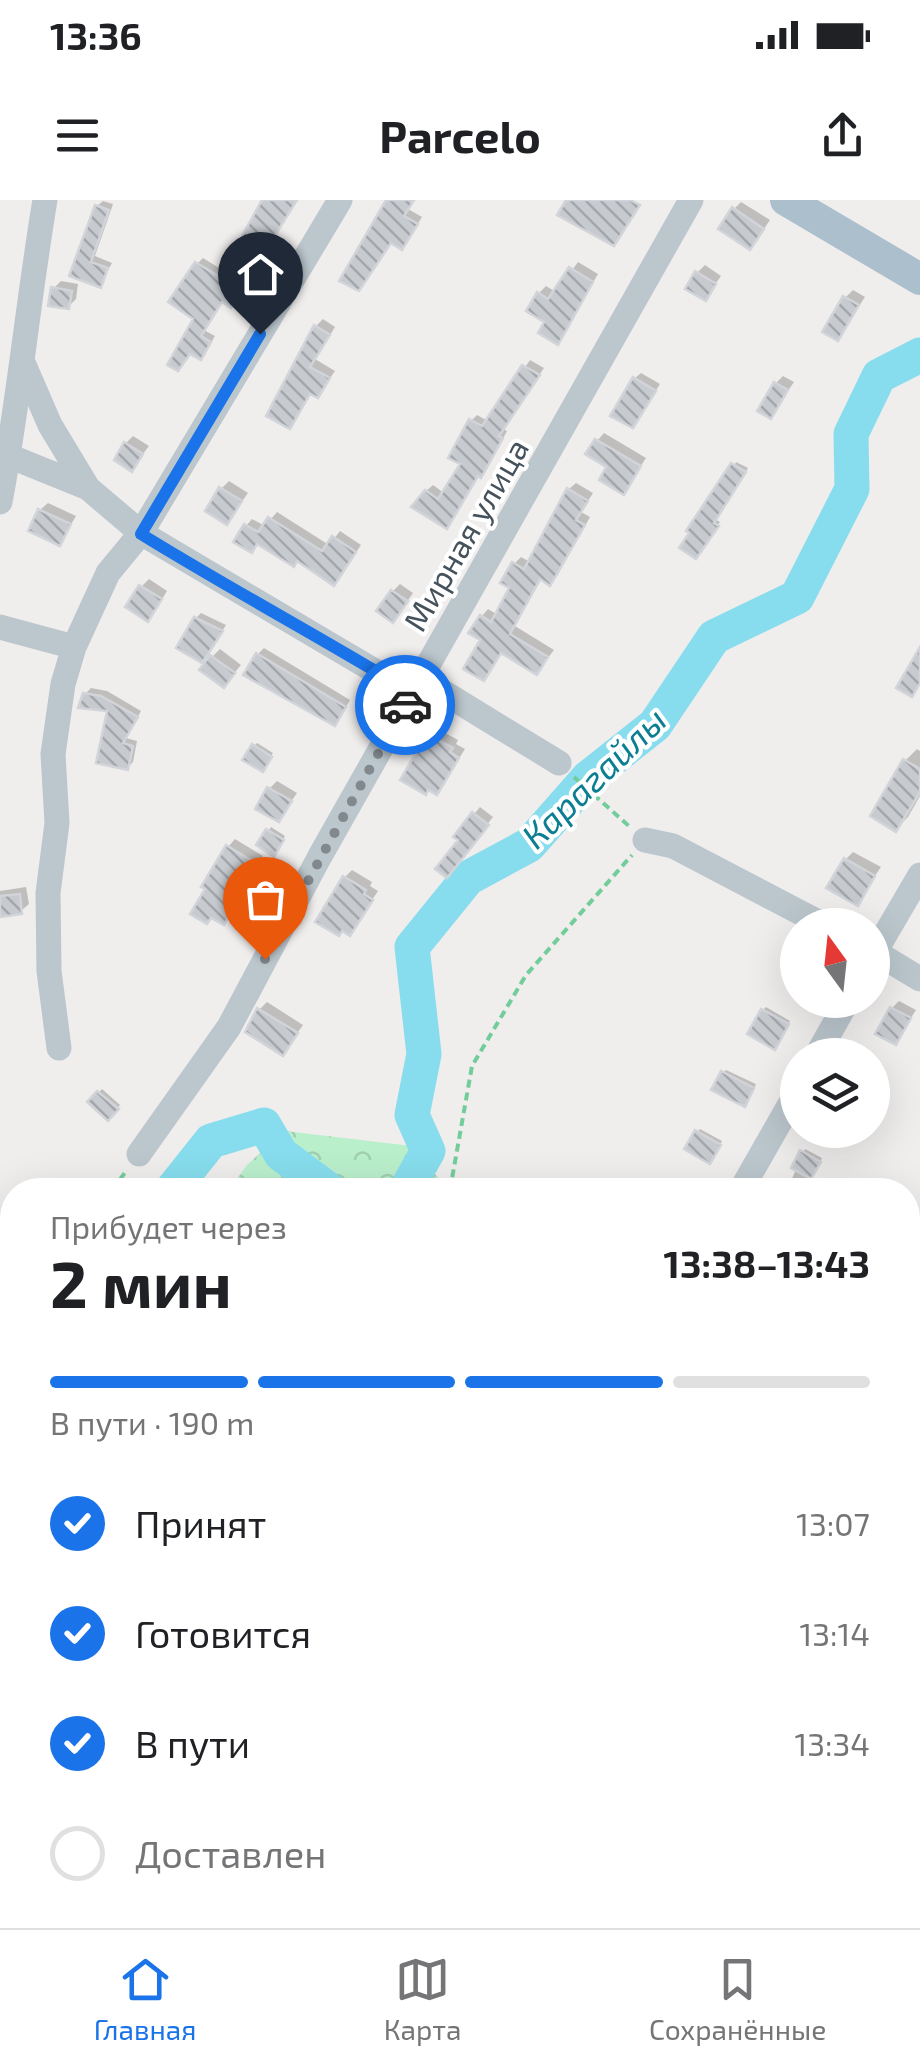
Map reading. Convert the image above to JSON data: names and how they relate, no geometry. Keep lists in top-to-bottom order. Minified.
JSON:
{"streets":{"street":["Мирная улица"]},"water":["Карагайлы"],"north":"top","page":{"status":"13:36","header":"Parcelo","heading":["2 мин","Прибудет через","13:38–13:43"],"bar":"В пути · 190 m","list":[["Принят","13:07"],["Готовится","13:14"],["В пути","13:34"],"Доставлен"],"tabs":["Главная","Карта","Сохранённые"]}}
